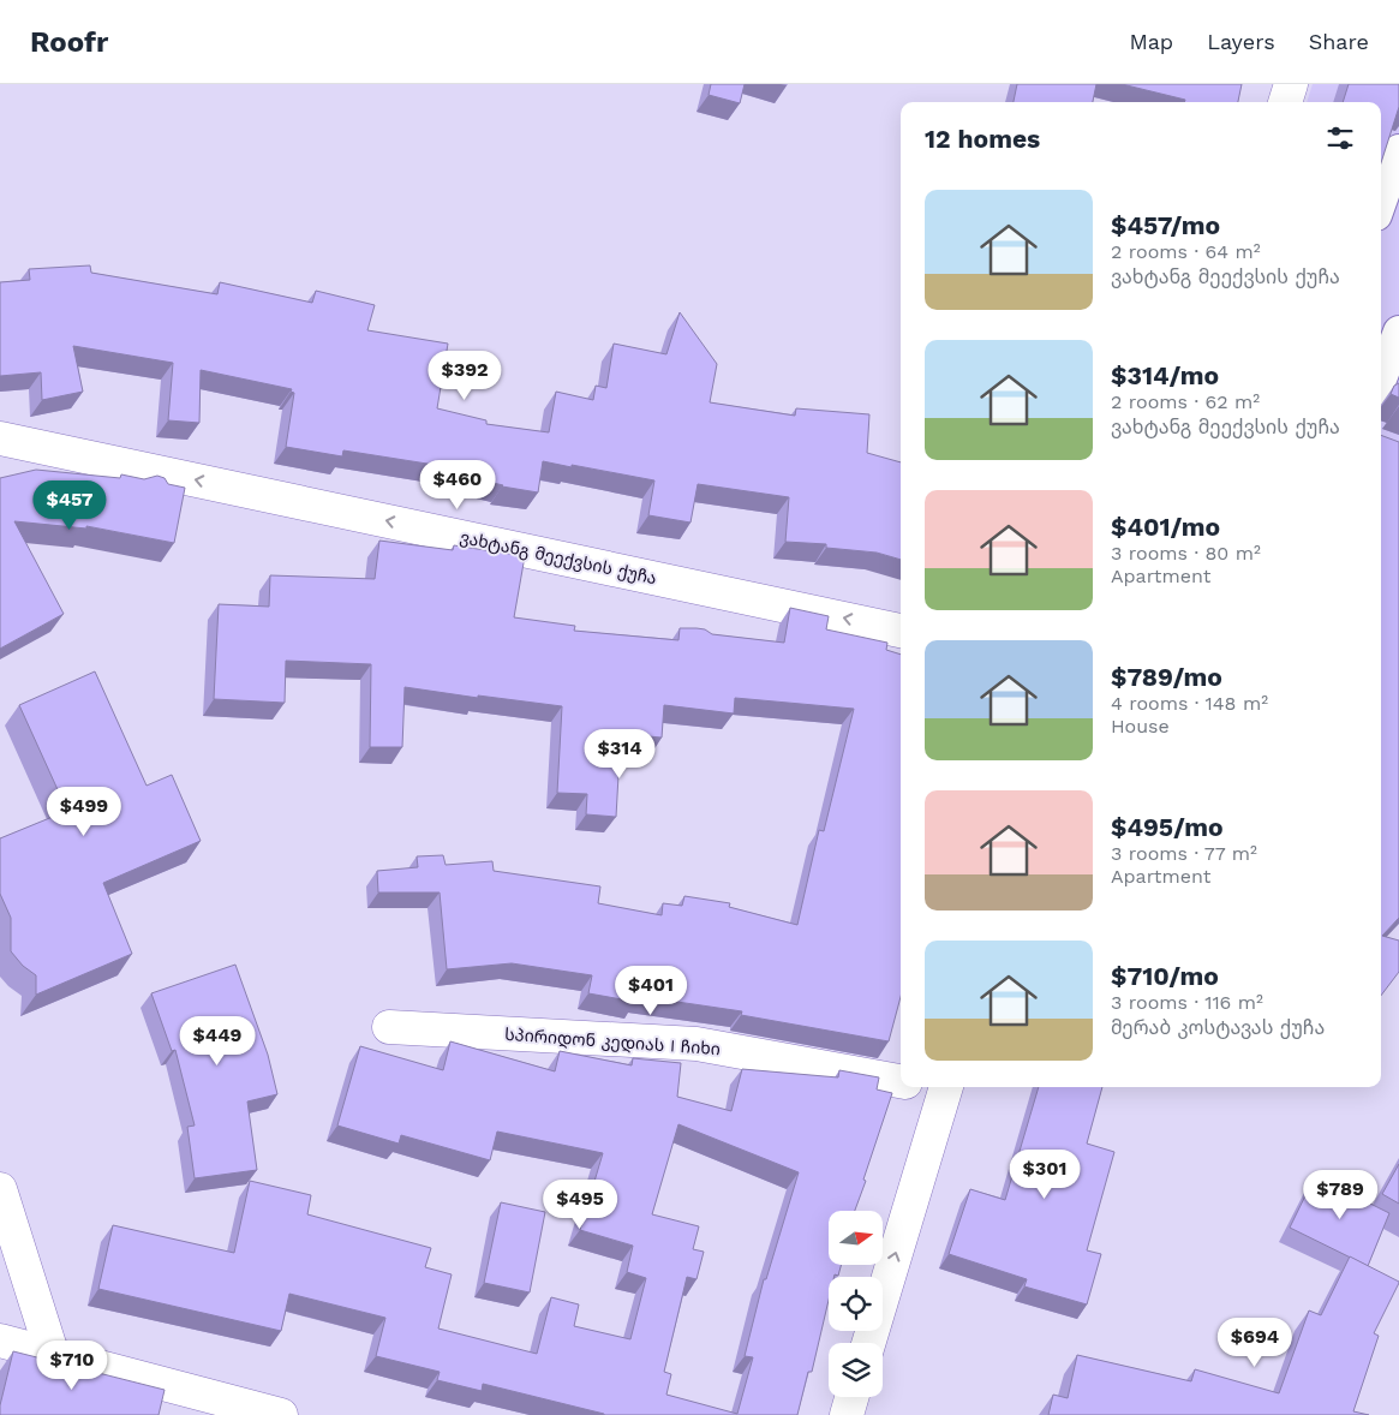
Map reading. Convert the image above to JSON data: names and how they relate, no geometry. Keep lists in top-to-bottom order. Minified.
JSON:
{"streets":{"street":["ვახტანგ მეექვსის ქუჩა","სპირიდონ კედიას I ჩიხი"]},"one_way":["ვახტანგ მეექვსის ქუჩა"],"north":"right","page":{"header":"Roofr","nav":["Map","Layers","Share"],"heading":"12 homes","list":[{"name":"$457/mo","note":"2 rooms · 64 m² · ვახტანგ მეექვსის ქუჩა"},{"name":"$314/mo","note":"2 rooms · 62 m² · ვახტანგ მეექვსის ქუჩა"},{"name":"$401/mo","note":"3 rooms · 80 m² · Apartment"},{"name":"$789/mo","note":"4 rooms · 148 m² · House"},{"name":"$495/mo","note":"3 rooms · 77 m² · Apartment"},{"name":"$710/mo","note":"3 rooms · 116 m² · მერაბ კოსტავას ქუჩა"}],"price":["$392","$460","$457","$314","$499","$401","$449","$301","$789","$495","$694","$710"]}}
